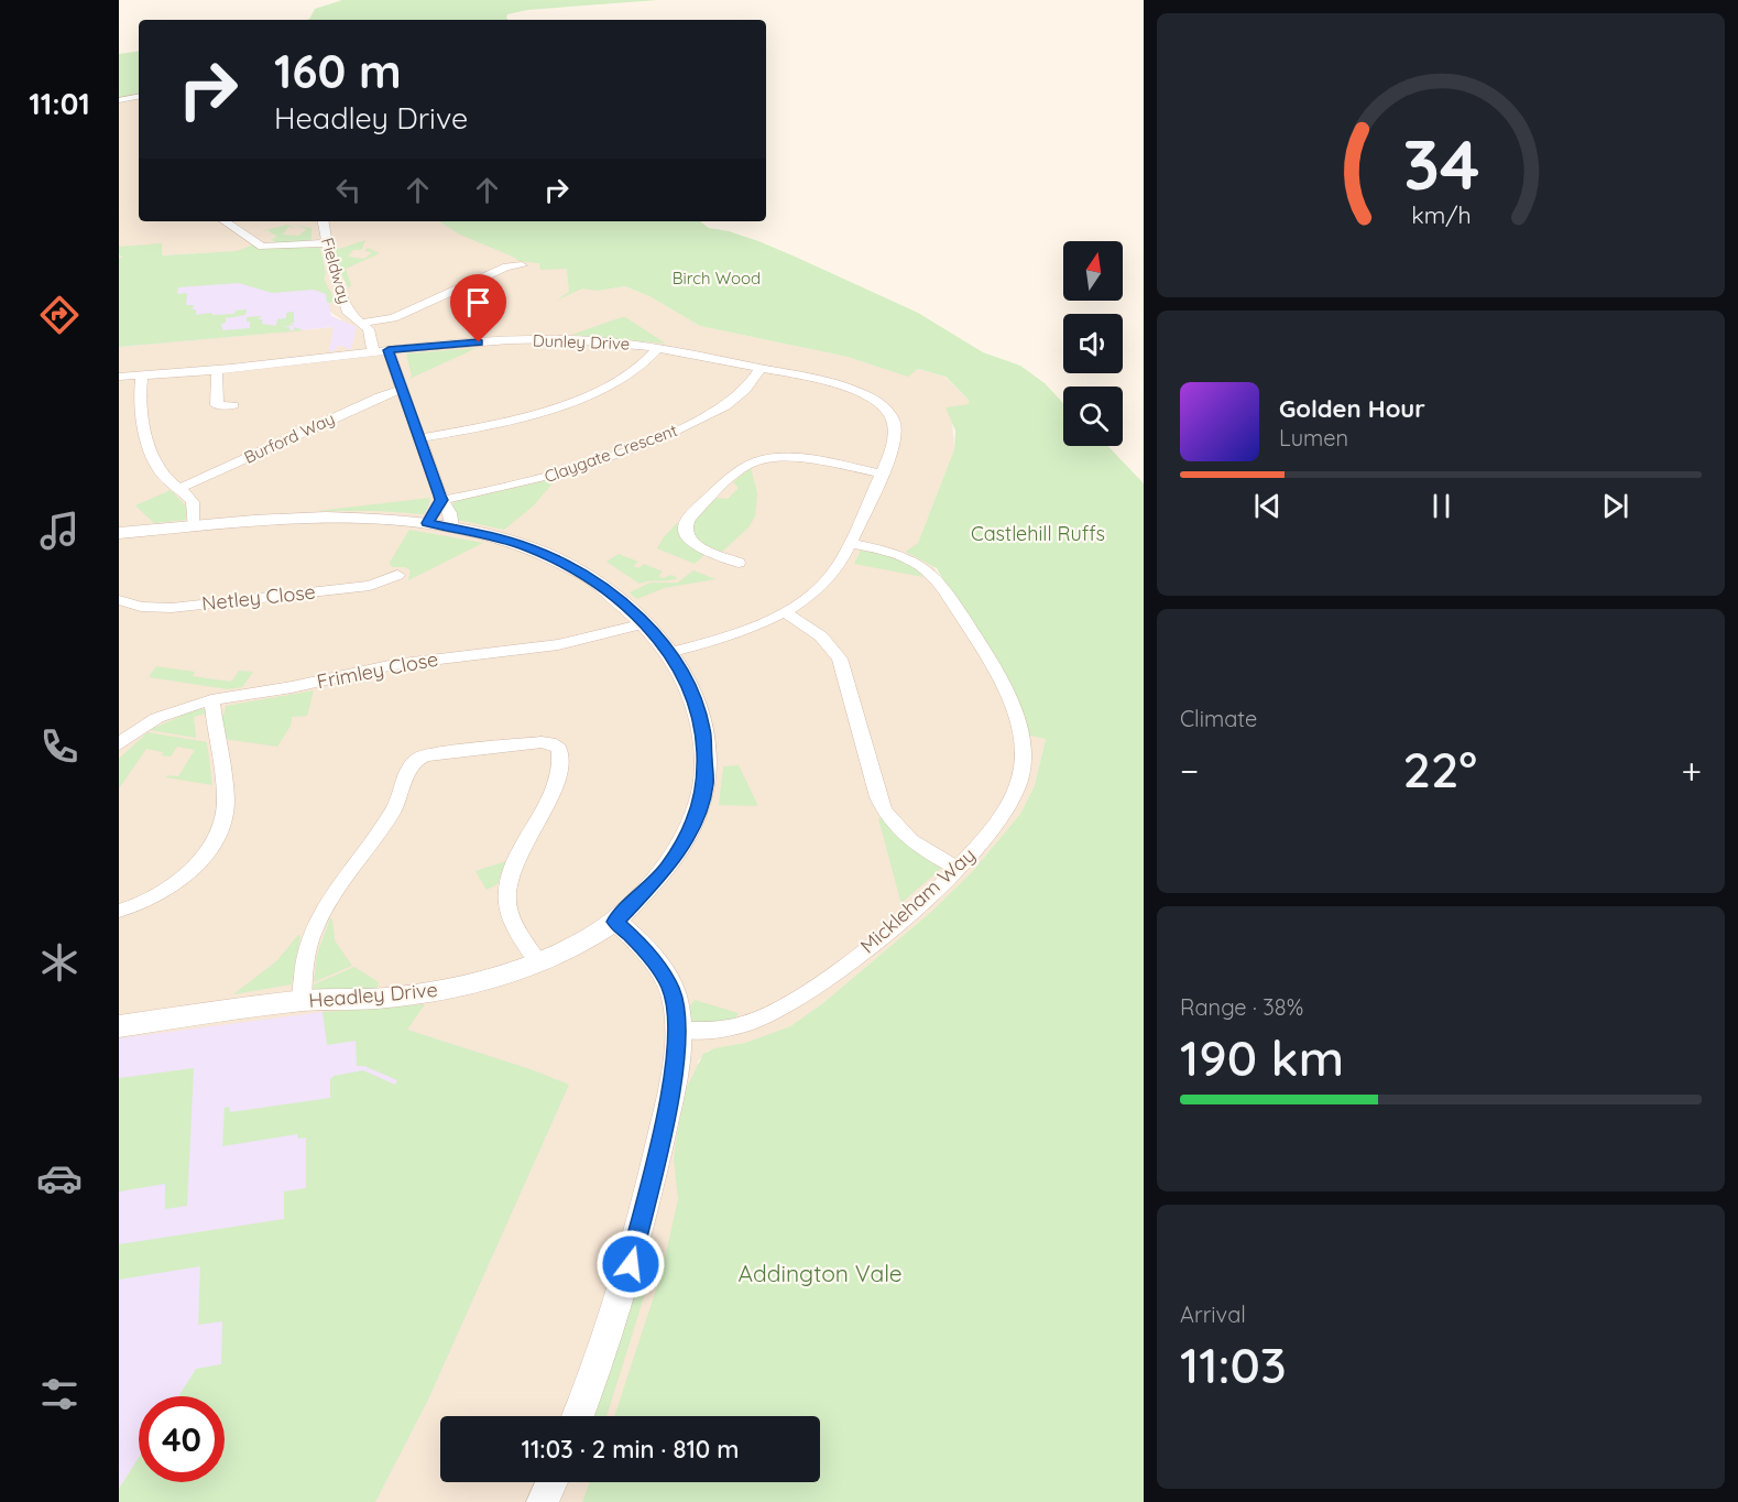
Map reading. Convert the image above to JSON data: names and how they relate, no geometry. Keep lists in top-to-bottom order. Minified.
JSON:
{"streets":{"street":["Fieldway","Dunley Drive","Burford Way","Claygate Crescent","Netley Close","Frimley Close","Mickleham Way","Headley Drive"]},"crossings":[["Fieldway","Dunley Drive"],["Dunley Drive","Claygate Crescent"],["Dunley Drive","Mickleham Way"],["Dunley Drive","Headley Drive"],["Frimley Close","Headley Drive"]],"parks":["Birch Wood","Castlehill Ruffs","Addington Vale"],"north":"top","page":{"tabs":"11:01","turn":["160 m","Headley Drive"],"song":["Golden Hour","Lumen"],"tile":["Climate",["Range · 38%","190 km"],["Arrival","11:03"]],"heat":["−","22°","+"],"limit":"40","trip":"11:03 · 2 min · 810 m","gauge":["34","km/h"]}}
